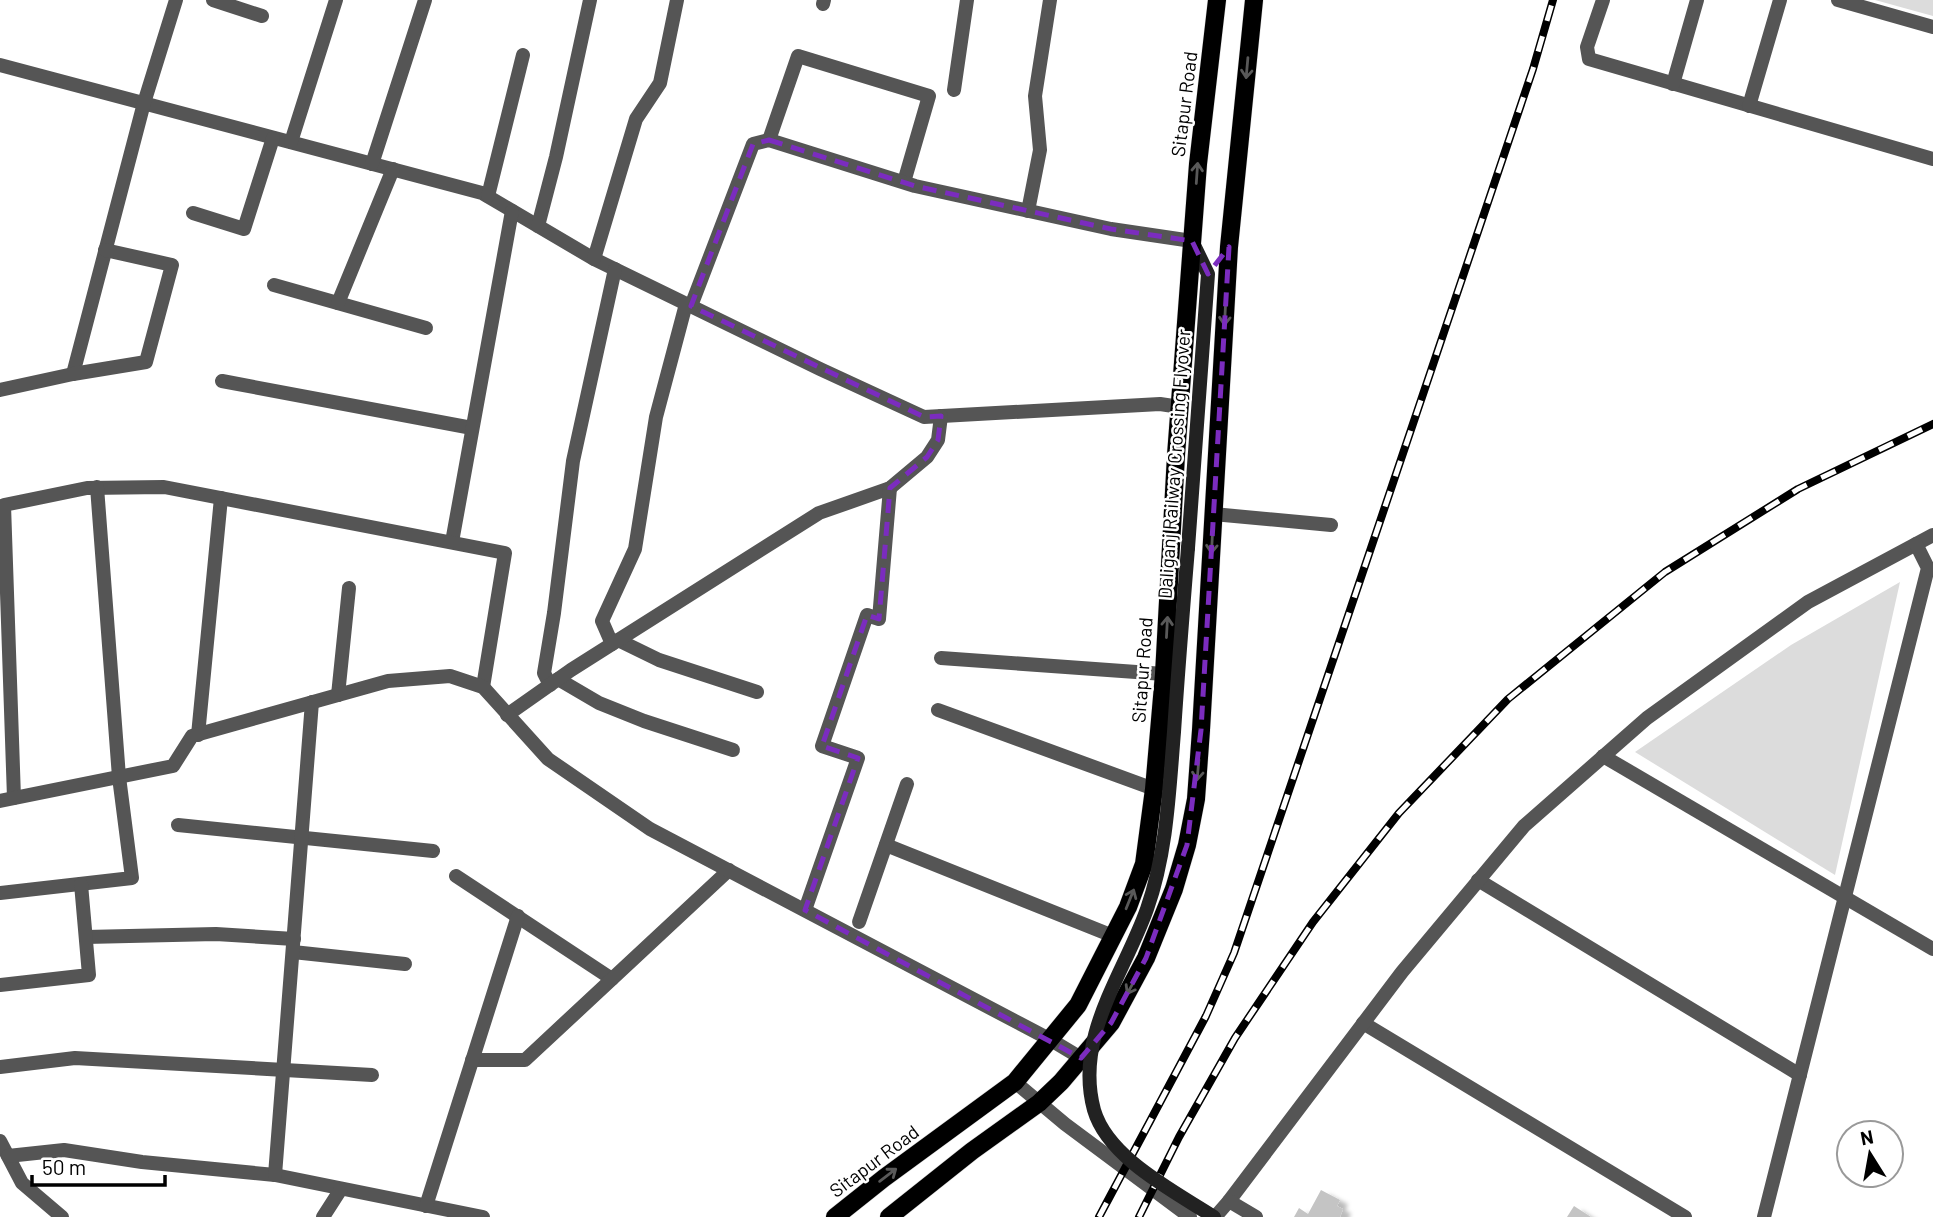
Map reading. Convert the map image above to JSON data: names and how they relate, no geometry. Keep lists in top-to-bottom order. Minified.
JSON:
{"streets":{"main road":["Sitapur Road","Daliganj Railway Crossing Flyover"]},"scale_bar":"50 m","north":"top"}
